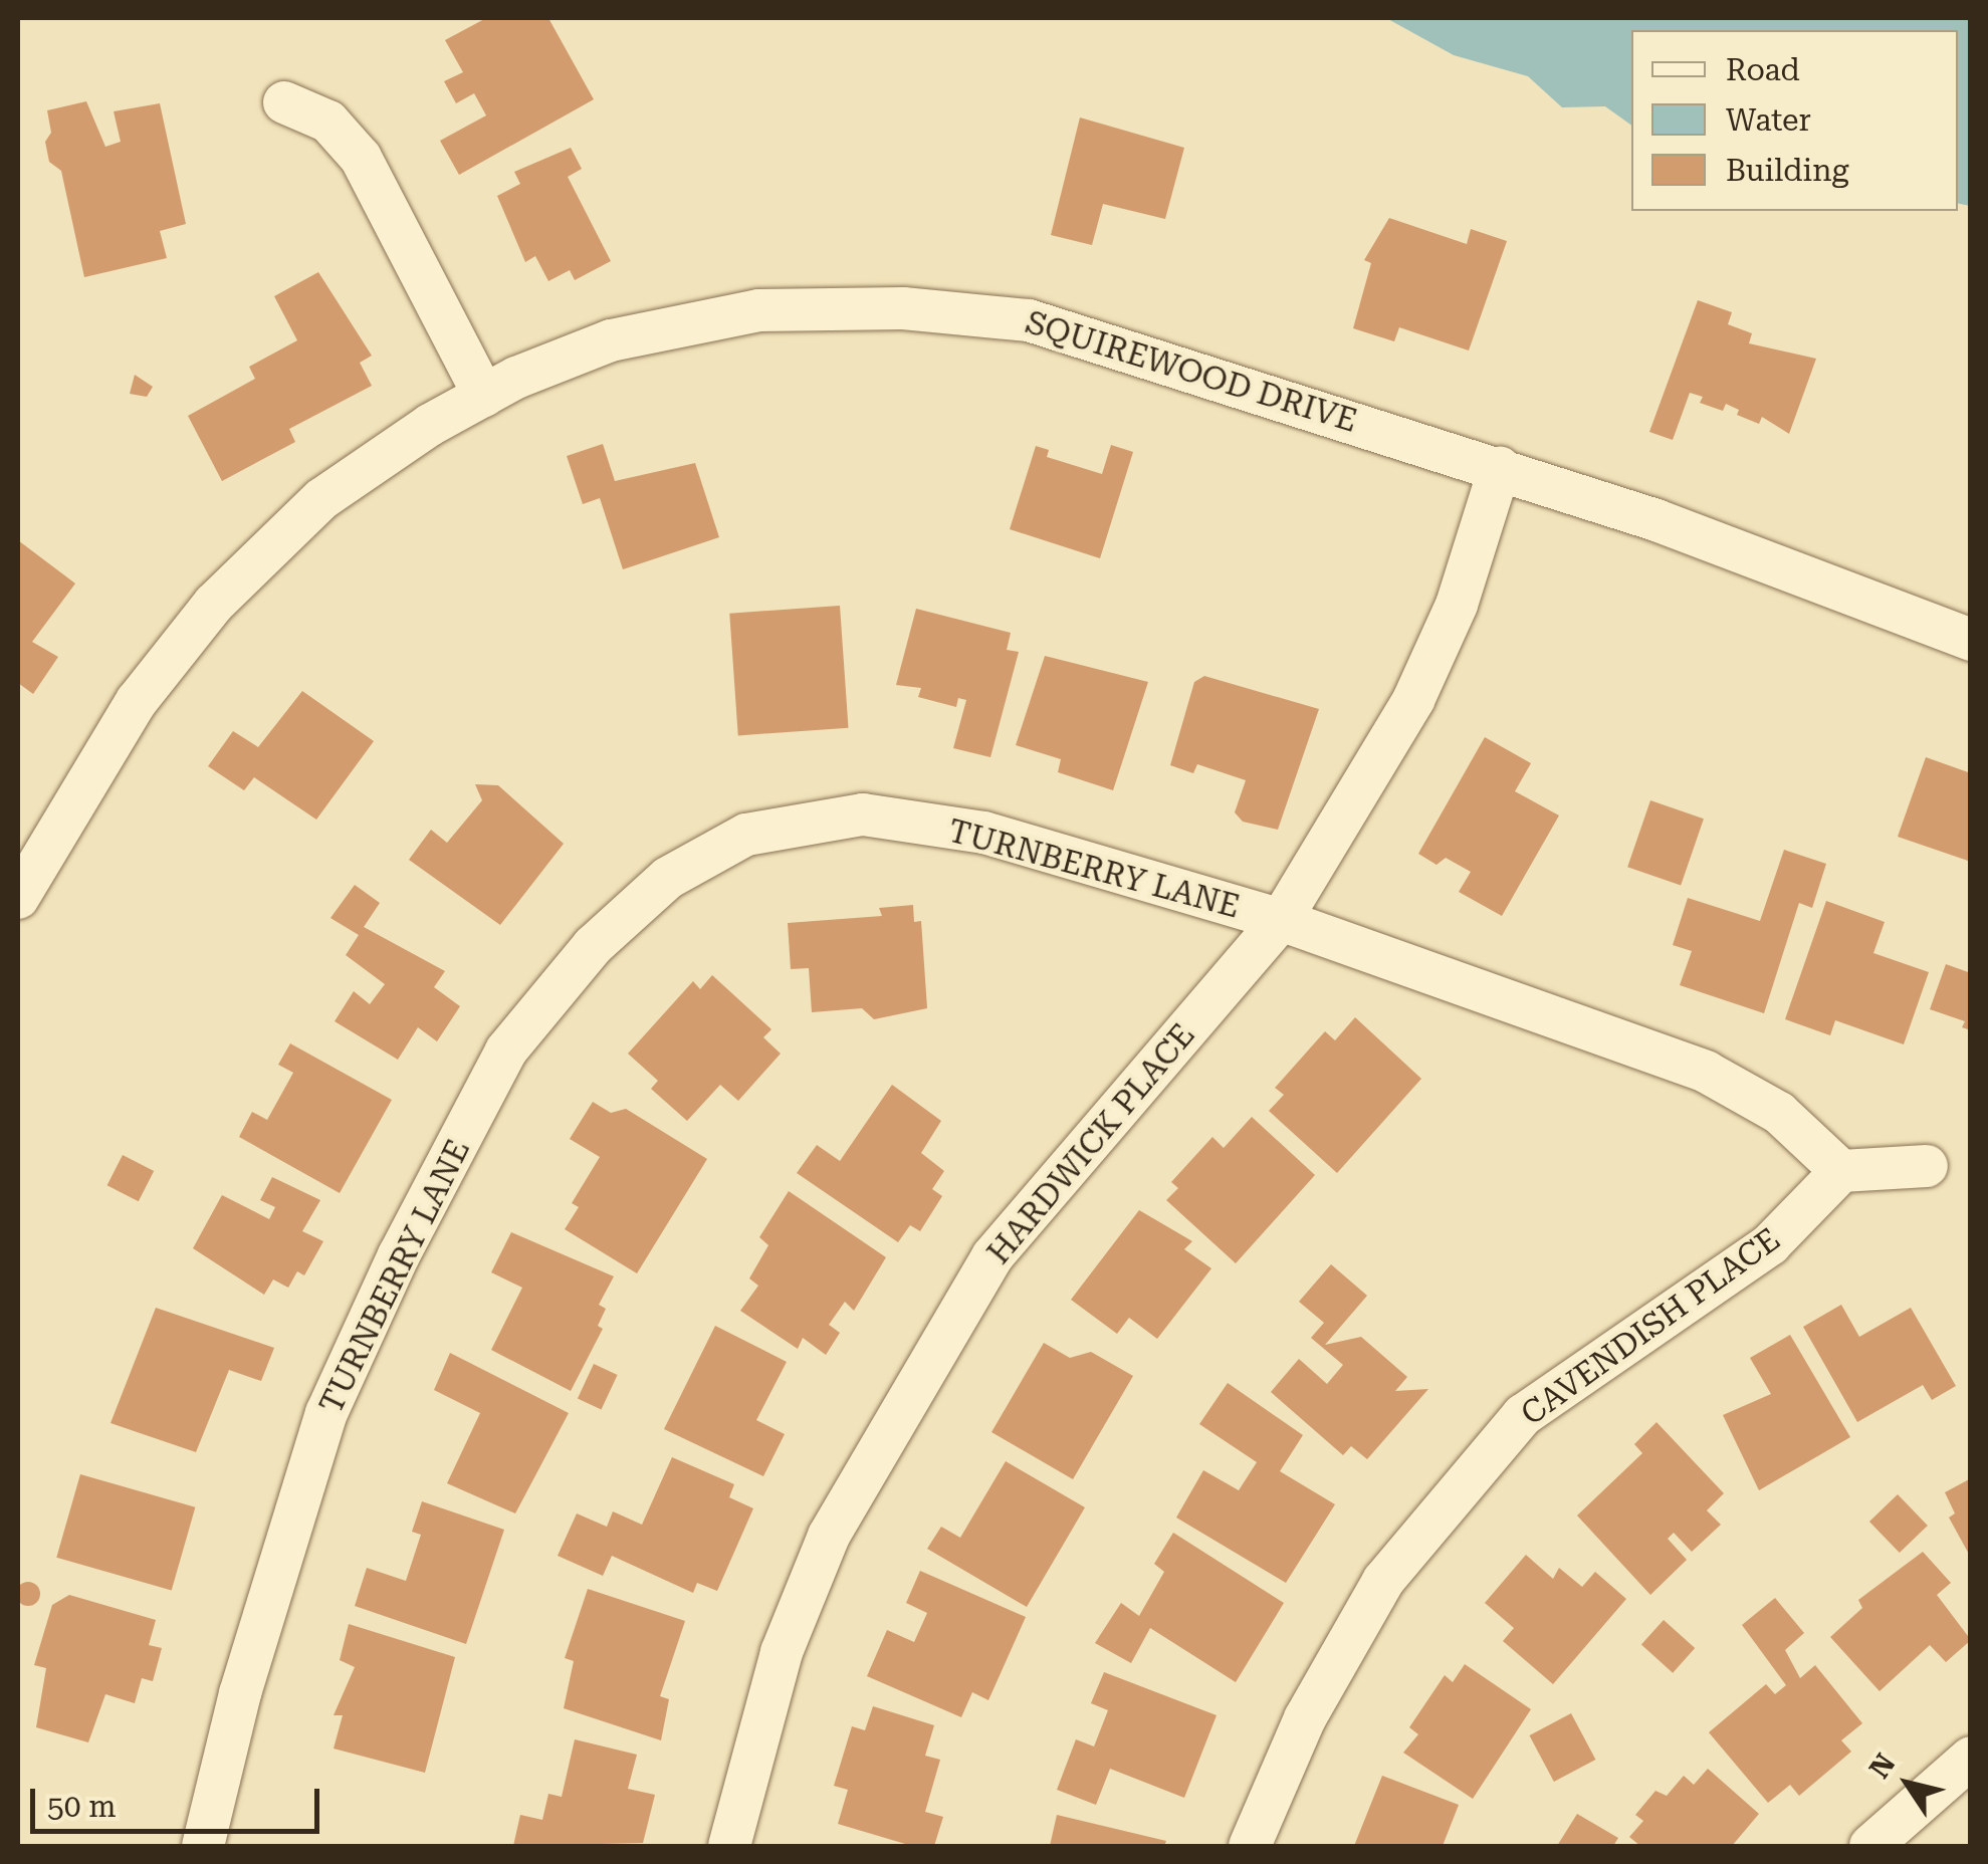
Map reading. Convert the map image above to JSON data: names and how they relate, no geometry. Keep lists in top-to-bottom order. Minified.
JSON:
{"streets":{"street":["SQUIREWOOD DRIVE","TURNBERRY LANE","HARDWICK PLACE","CAVENDISH PLACE"]},"crossings":[["SQUIREWOOD DRIVE","HARDWICK PLACE"],["TURNBERRY LANE","HARDWICK PLACE"],["TURNBERRY LANE","CAVENDISH PLACE"]],"legend":["Road","Water","Building"],"scale_bar":"50 m","north":"top left"}
